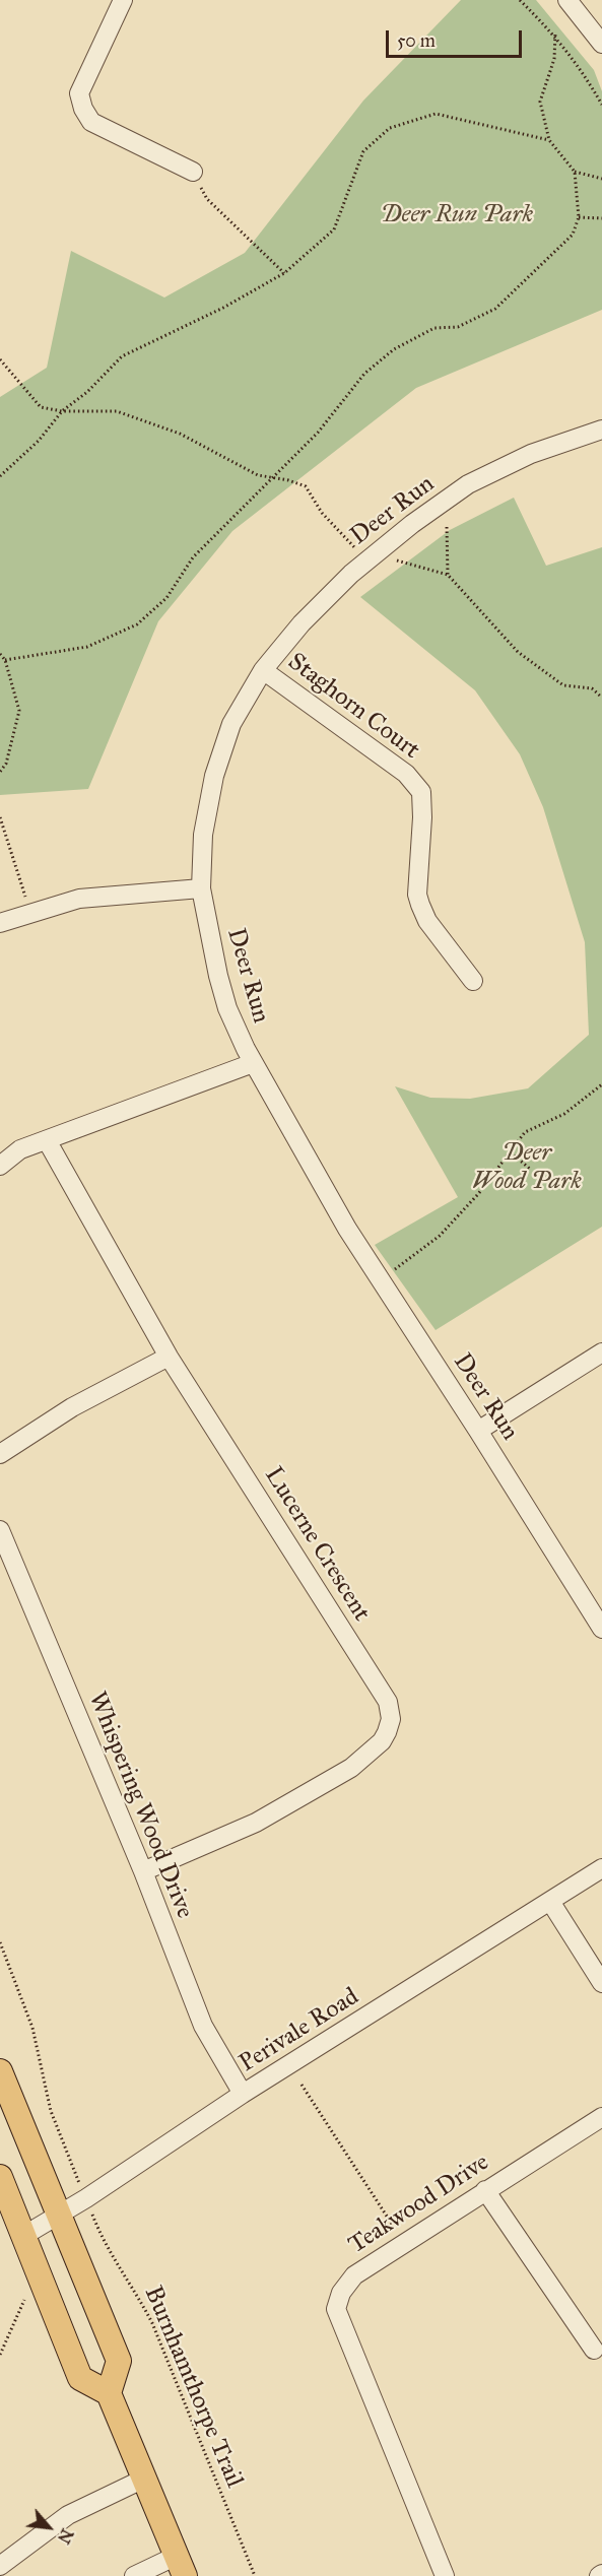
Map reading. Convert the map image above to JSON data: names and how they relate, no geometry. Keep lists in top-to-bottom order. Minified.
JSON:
{"streets":{"street":["Deer Run","Staghorn Court","Lucerne Crescent","Whispering Wood Drive","Perivale Road","Teakwood Drive"],"path":["Burnhamthorpe Trail"]},"crossings":[["Deer Run","Staghorn Court"],["Lucerne Crescent","Whispering Wood Drive"],["Whispering Wood Drive","Perivale Road"]],"parks":["Deer Run Park","Deer Wood Park"],"scale_bar":"50 m","north":"bottom right"}
